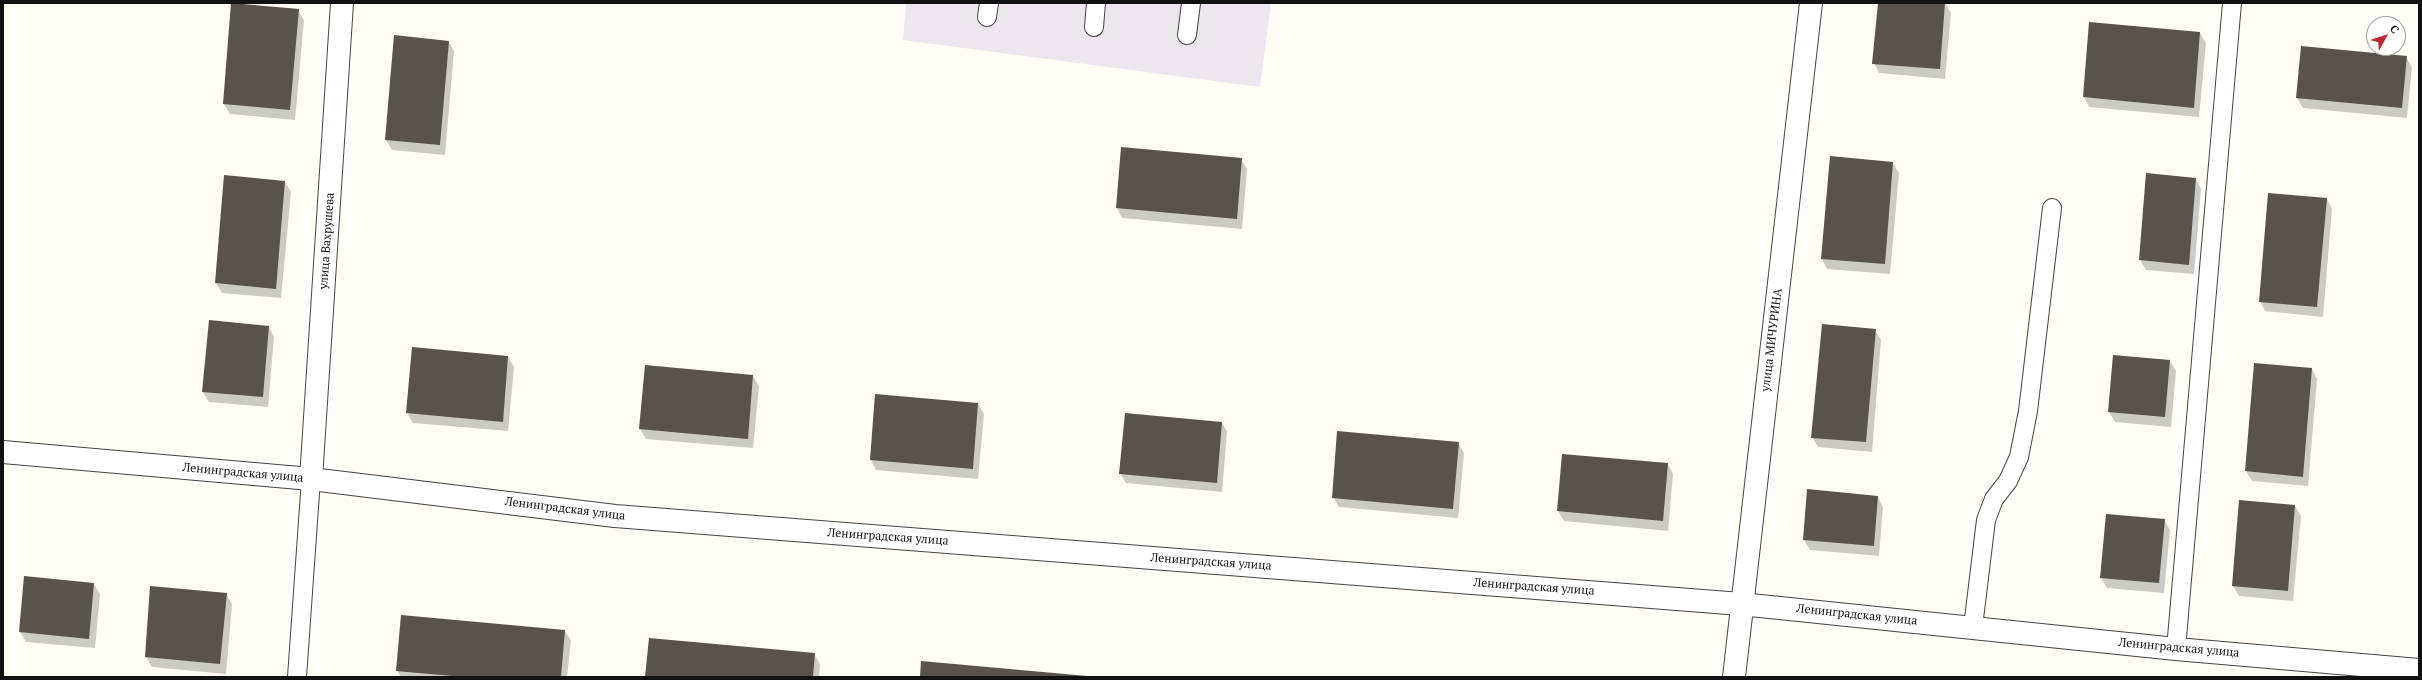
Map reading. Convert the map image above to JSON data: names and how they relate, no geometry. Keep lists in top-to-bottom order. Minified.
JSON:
{"streets":{"street":["улица Вахрушева","улица МИЧУРИНА","Ленинградская улица"]},"crossings":[["улица Вахрушева","Ленинградская улица"],["улица МИЧУРИНА","Ленинградская улица"]],"north":"top right"}
